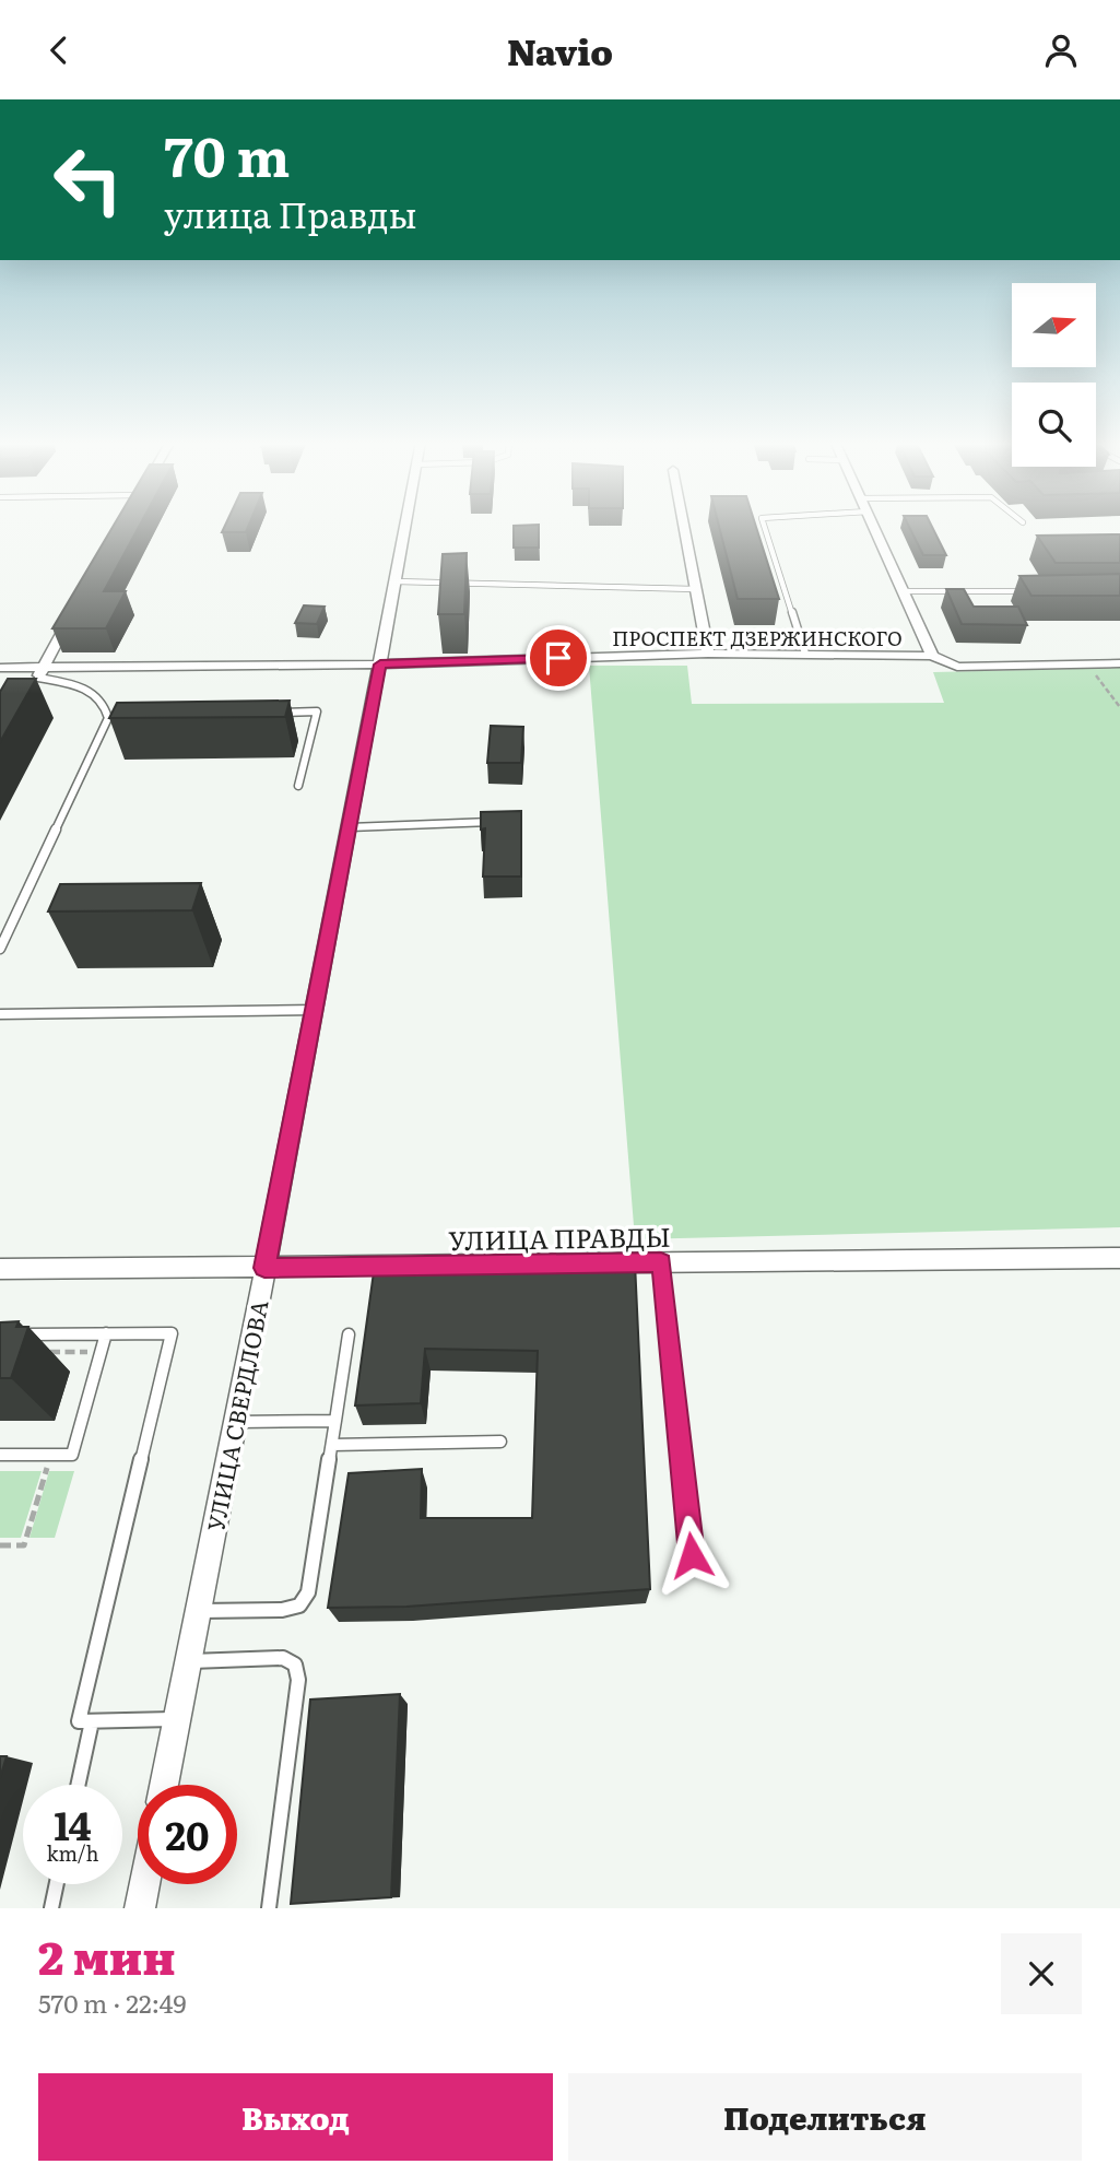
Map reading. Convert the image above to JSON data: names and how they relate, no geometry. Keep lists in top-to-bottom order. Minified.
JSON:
{"streets":{"street":["ПРОСПЕКТ ДЗЕРЖИНСКОГО","УЛИЦА ПРАВДЫ","УЛИЦА СВЕРДЛОВА"]},"crossings":[["ПРОСПЕКТ ДЗЕРЖИНСКОГО","УЛИЦА СВЕРДЛОВА"],["УЛИЦА ПРАВДЫ","УЛИЦА СВЕРДЛОВА"]],"north":"right","page":{"header":"Navio","turn":["70 m","улица Правды"],"speed":"14 km/h","limit":"20","heading":["2 мин","570 m · 22:49"],"buttons":["Выход","Поделиться"]}}
